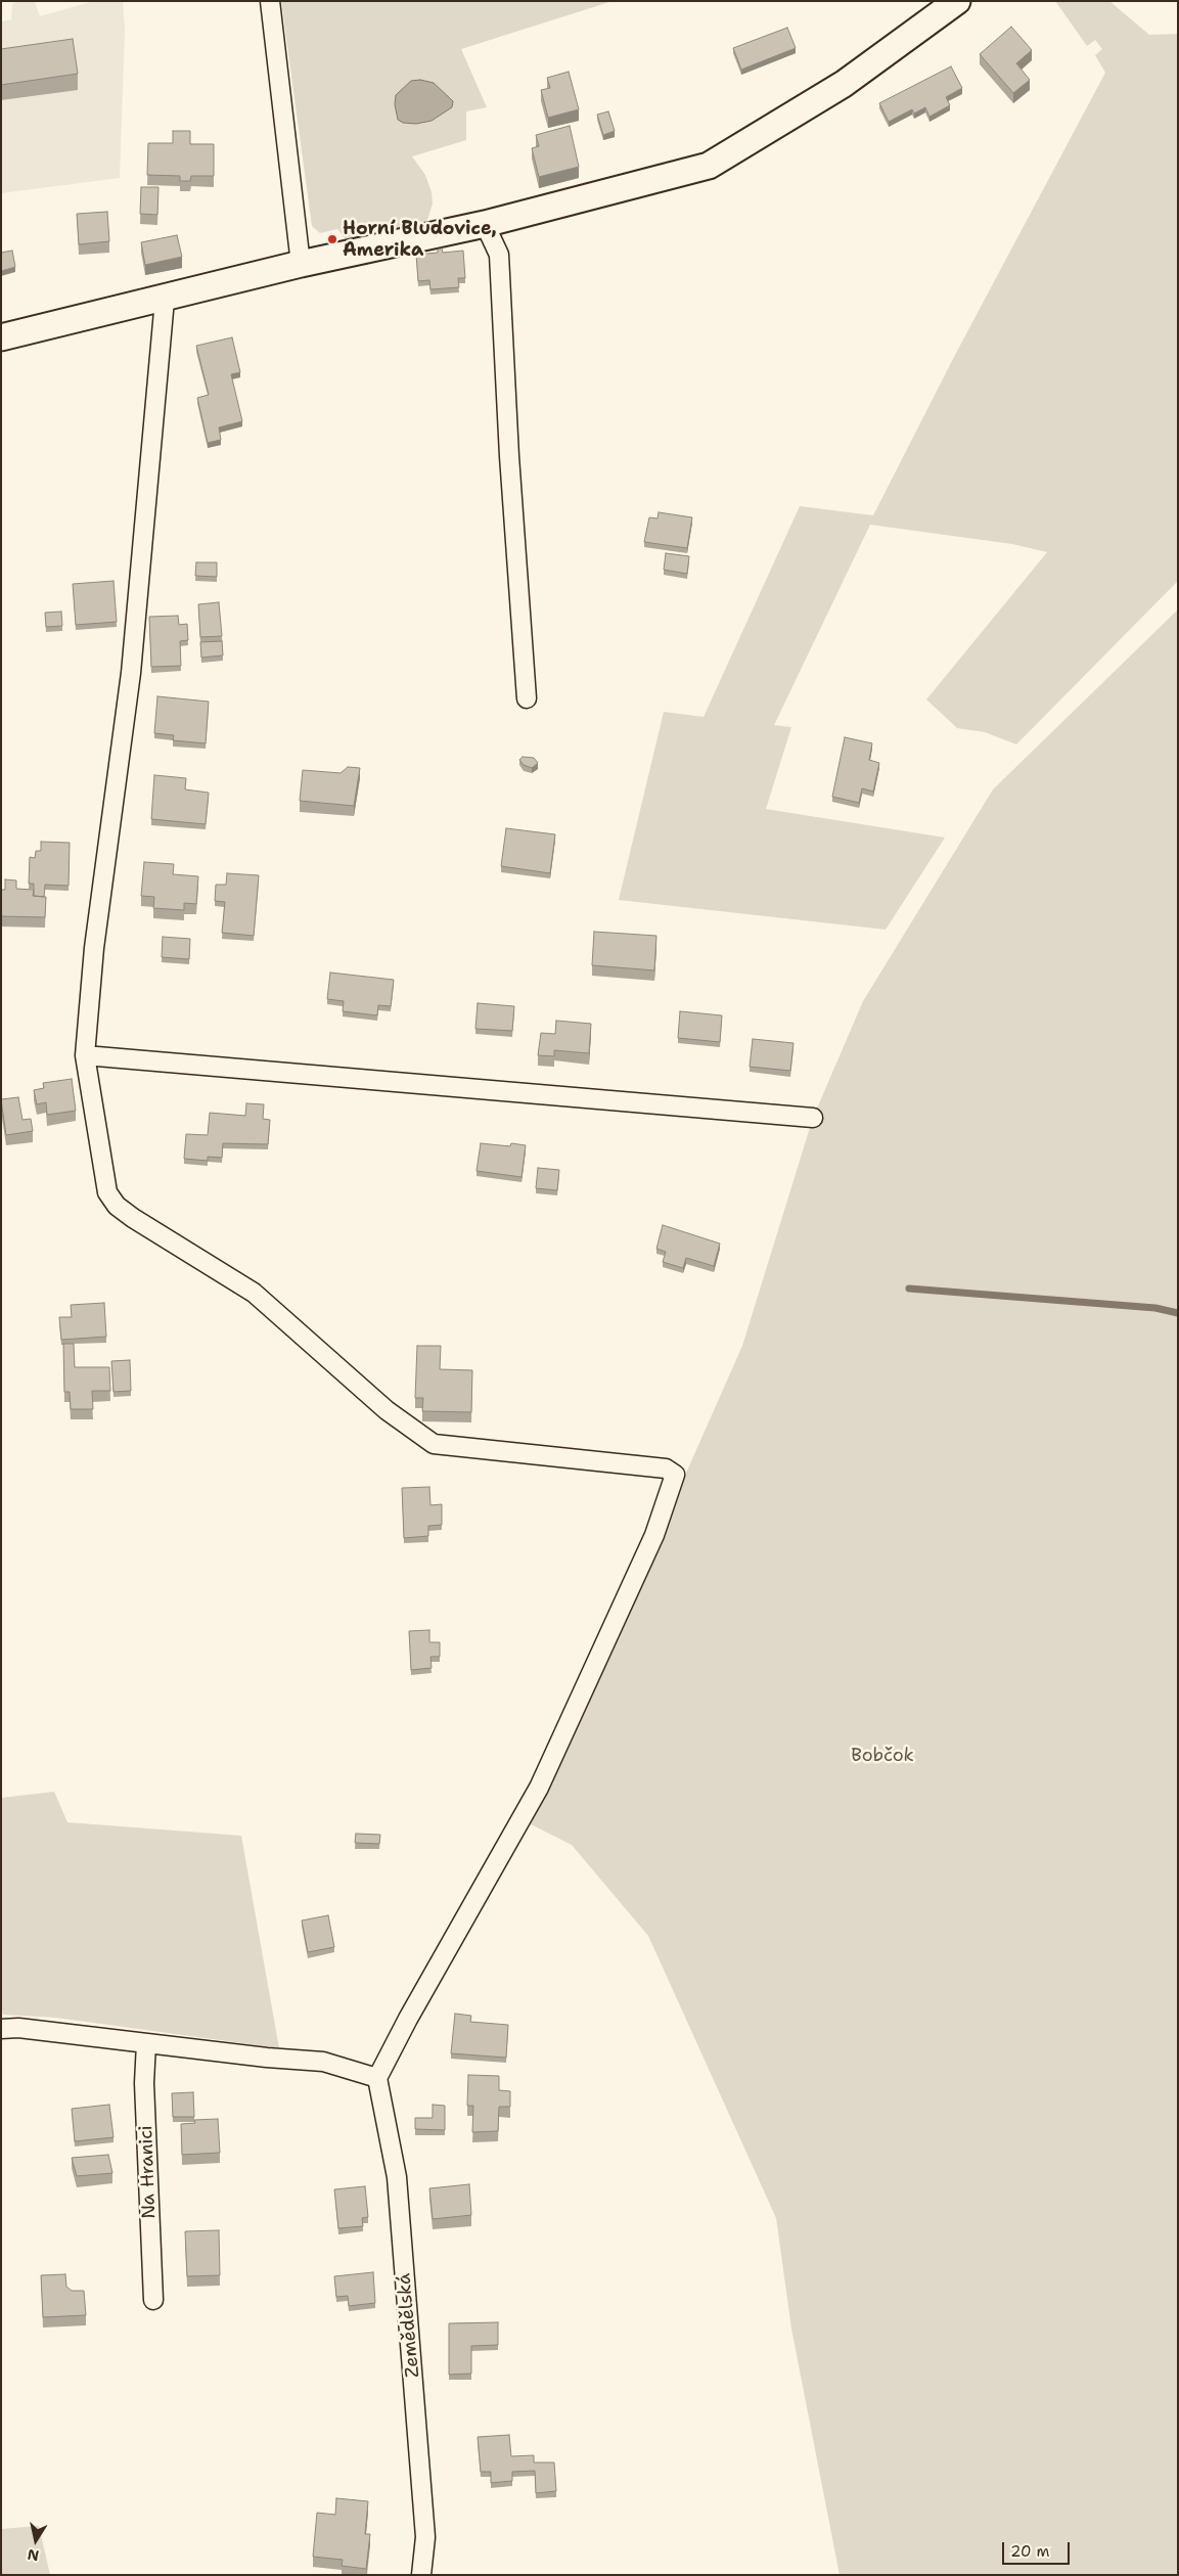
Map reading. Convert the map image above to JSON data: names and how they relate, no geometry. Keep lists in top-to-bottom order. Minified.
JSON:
{"streets":{"street":["Na Hranici","Zemědělská"]},"parks":["Bobčok"],"places":["Horní Bludovice, Amerika"],"scale_bar":"20 m","north":"bottom"}
